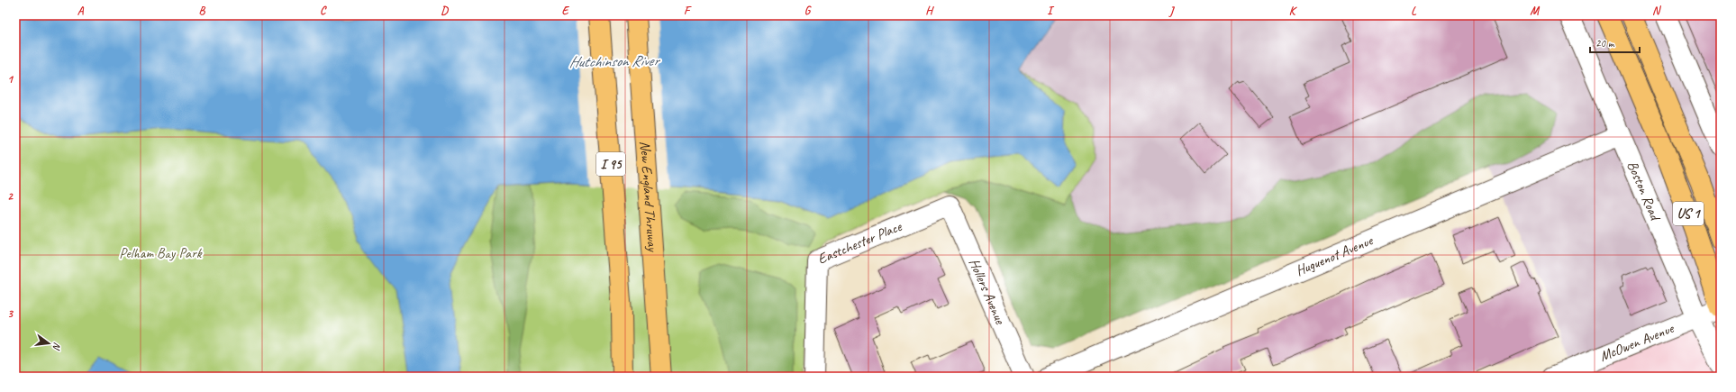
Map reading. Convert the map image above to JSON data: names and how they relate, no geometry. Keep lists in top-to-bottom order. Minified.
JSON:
{"streets":{"main road":["I 95","New England Thruway","US 1"],"street":["Boston Road","Eastchester Place","Huguenot Avenue","Hollers Avenue","McOwen Avenue"]},"crossings":[["Boston Road","Huguenot Avenue"],["Boston Road","McOwen Avenue"],["US 1","McOwen Avenue"],["Eastchester Place","Hollers Avenue"]],"water":["Hutchinson River"],"parks":["Pelham Bay Park"],"scale_bar":"20 m","north":"right","grid":{"columns":["A","B","C","D","E","F","G","H","I","J","K","L","M","N"],"rows":["1","2","3"]}}
